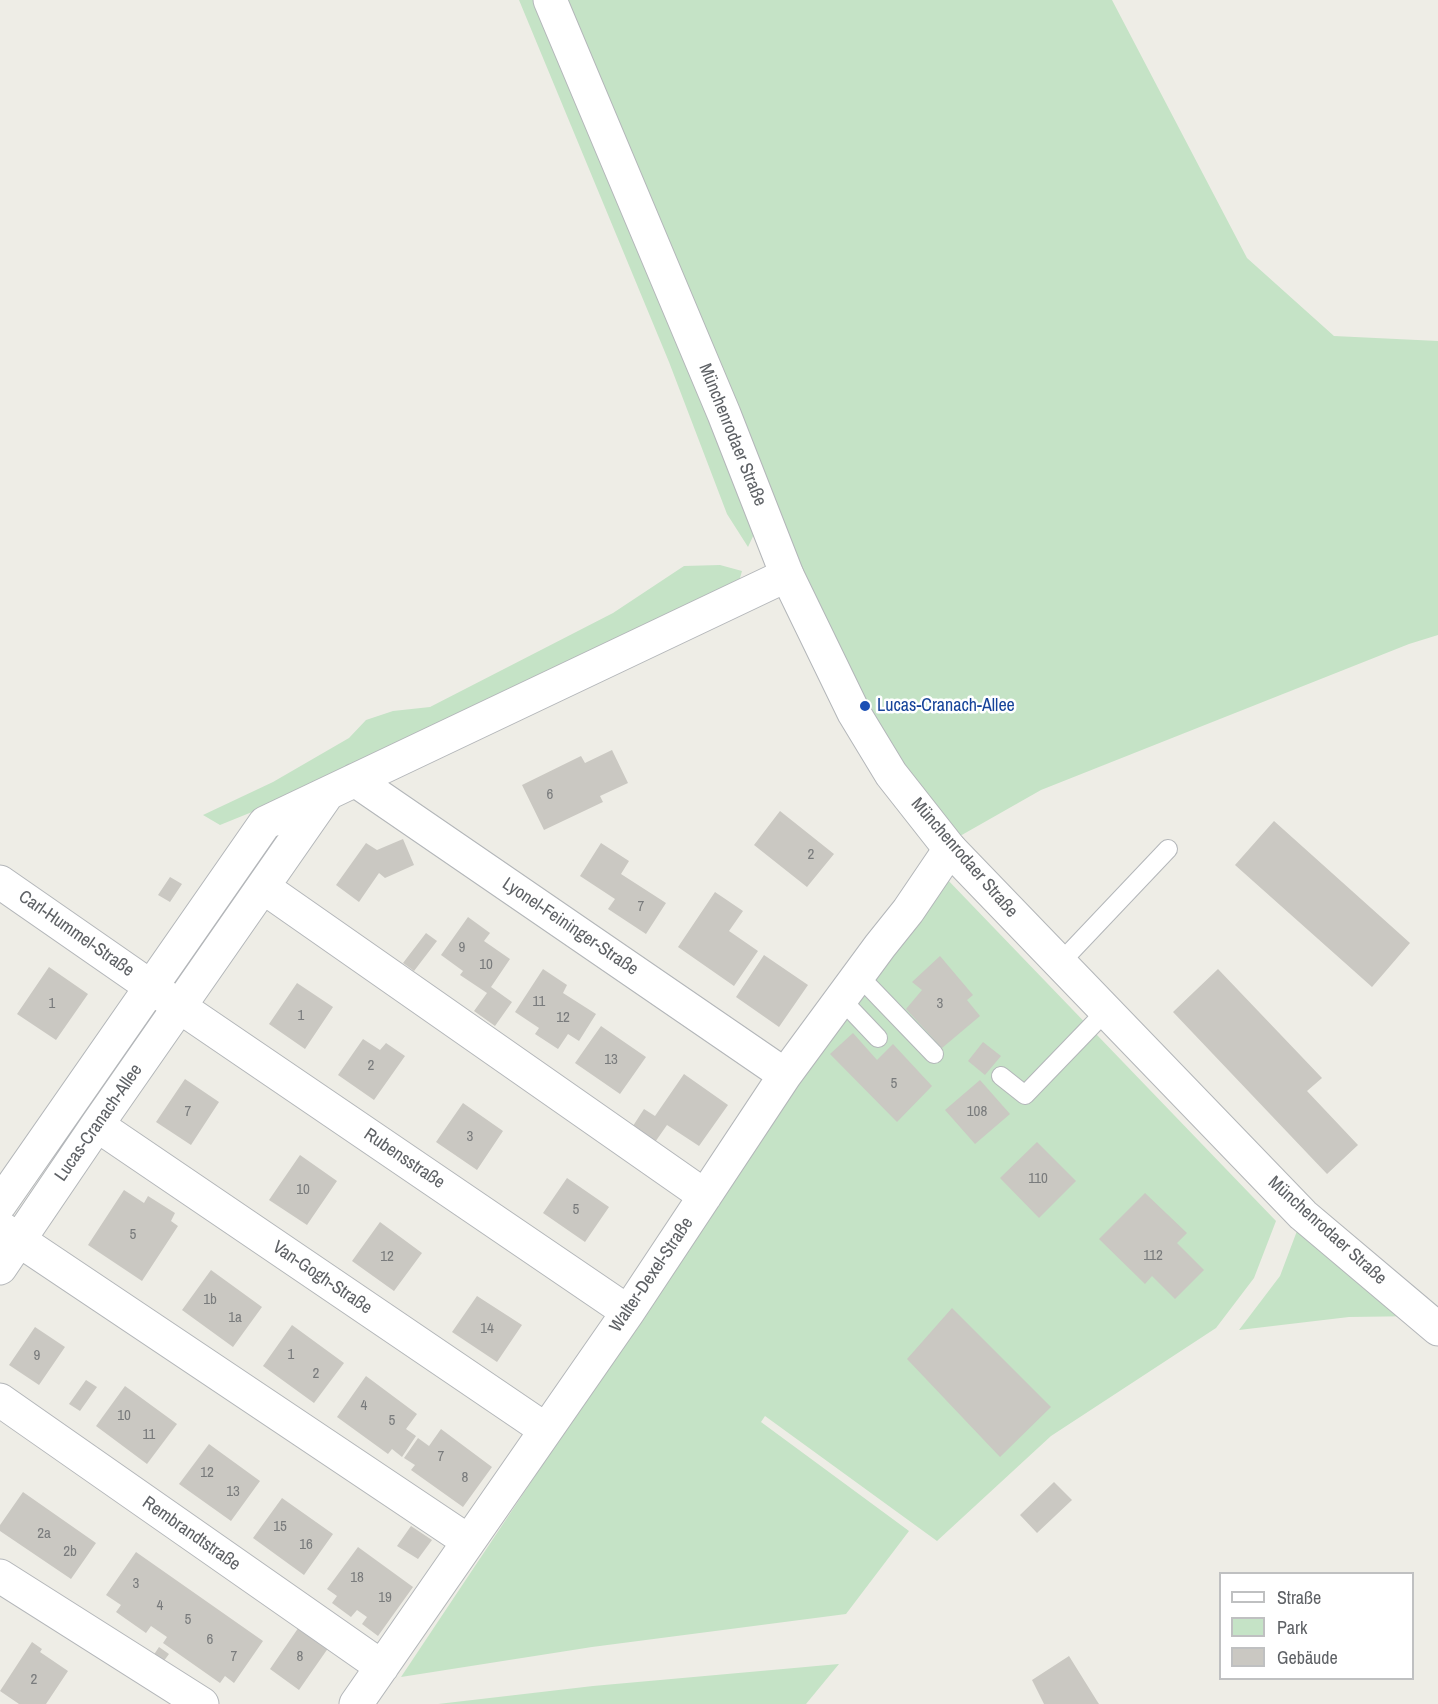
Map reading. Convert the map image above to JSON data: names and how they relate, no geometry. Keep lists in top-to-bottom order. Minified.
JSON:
{"streets":{"street":["Münchenrodaer Straße","Lyonel-Feininger-Straße","Carl-Hummel-Straße","Lucas-Cranach-Allee","Rubensstraße","Walter-Dexel-Straße","Van-Gogh-Straße","Rembrandtstraße"]},"crossings":[["Münchenrodaer Straße","Lucas-Cranach-Allee"],["Münchenrodaer Straße","Walter-Dexel-Straße"],["Lyonel-Feininger-Straße","Lucas-Cranach-Allee"],["Lyonel-Feininger-Straße","Walter-Dexel-Straße"],["Carl-Hummel-Straße","Lucas-Cranach-Allee"],["Lucas-Cranach-Allee","Rubensstraße"],["Lucas-Cranach-Allee","Van-Gogh-Straße"],["Rubensstraße","Walter-Dexel-Straße"],["Walter-Dexel-Straße","Van-Gogh-Straße"],["Walter-Dexel-Straße","Rembrandtstraße"]],"places":["Lucas-Cranach-Allee"],"house_numbers":["6","2","7","9","10","11","1","3","1","12","13","2","5","7","108","3","110","10","5","5","112","12","1b","1a","14","1","9","2","4","10","5","11","7","12","8","13","15","2a","16","2b","18","3","19","4","5","6","7","8","2"],"legend":["Straße","Park","Gebäude"]}
